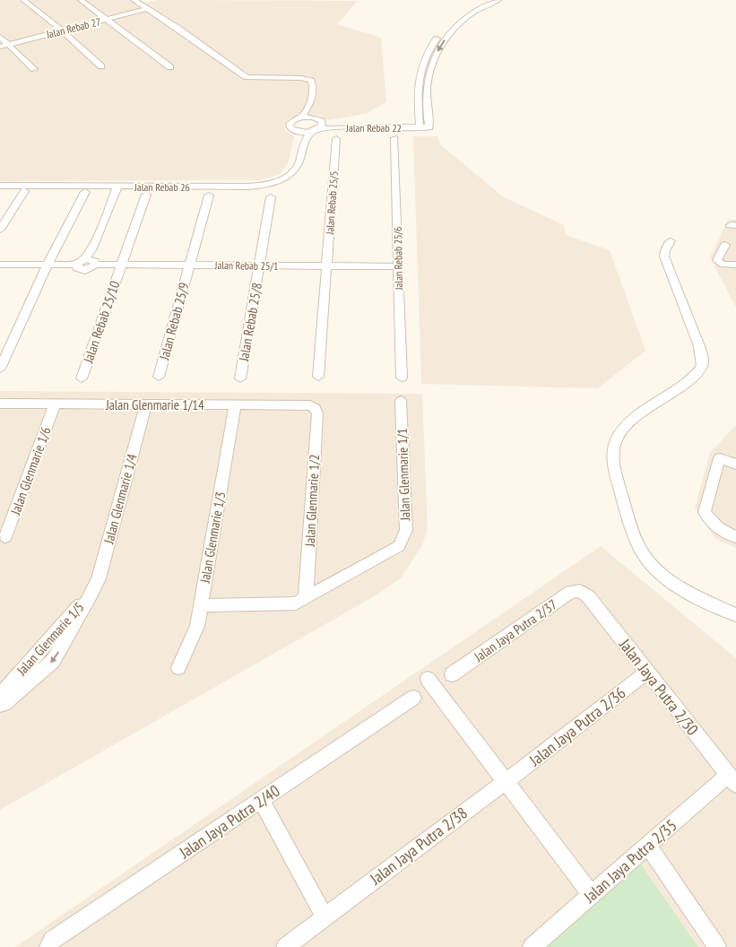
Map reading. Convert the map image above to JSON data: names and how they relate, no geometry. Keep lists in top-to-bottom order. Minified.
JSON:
{"streets":{"street":["Jalan Rebab 27","Jalan Rebab 22","Jalan Rebab 26","Jalan Rebab 25/5","Jalan Rebab 25/6","Jalan Rebab 25/1","Jalan Rebab 25/9","Jalan Rebab 25/10","Jalan Rebab 25/8","Jalan Glenmarie 1/14","Jalan Glenmarie 1/6","Jalan Glenmarie 1/1","Jalan Glenmarie 1/4","Jalan Glenmarie 1/2","Jalan Glenmarie 1/3","Jalan Jaya Putra 2/37","Jalan Glenmarie 1/5","Jalan Jaya Putra 2/30","Jalan Jaya Putra 2/36","Jalan Jaya Putra 2/40","Jalan Jaya Putra 2/38","Jalan Jaya Putra 2/35"]},"crossings":[["Jalan Rebab 22","Jalan Rebab 26"],["Jalan Rebab 25/5","Jalan Rebab 25/1"],["Jalan Rebab 25/6","Jalan Rebab 25/1"],["Jalan Rebab 25/1","Jalan Rebab 25/9"],["Jalan Rebab 25/1","Jalan Rebab 25/10"],["Jalan Rebab 25/1","Jalan Rebab 25/8"],["Jalan Glenmarie 1/14","Jalan Glenmarie 1/6"],["Jalan Glenmarie 1/14","Jalan Glenmarie 1/4"],["Jalan Glenmarie 1/14","Jalan Glenmarie 1/2"],["Jalan Glenmarie 1/14","Jalan Glenmarie 1/3"],["Jalan Glenmarie 1/1","Jalan Glenmarie 1/2"],["Jalan Glenmarie 1/4","Jalan Glenmarie 1/5"],["Jalan Jaya Putra 2/37","Jalan Jaya Putra 2/30"],["Jalan Jaya Putra 2/30","Jalan Jaya Putra 2/36"],["Jalan Jaya Putra 2/30","Jalan Jaya Putra 2/35"],["Jalan Jaya Putra 2/36","Jalan Jaya Putra 2/38"]]}
